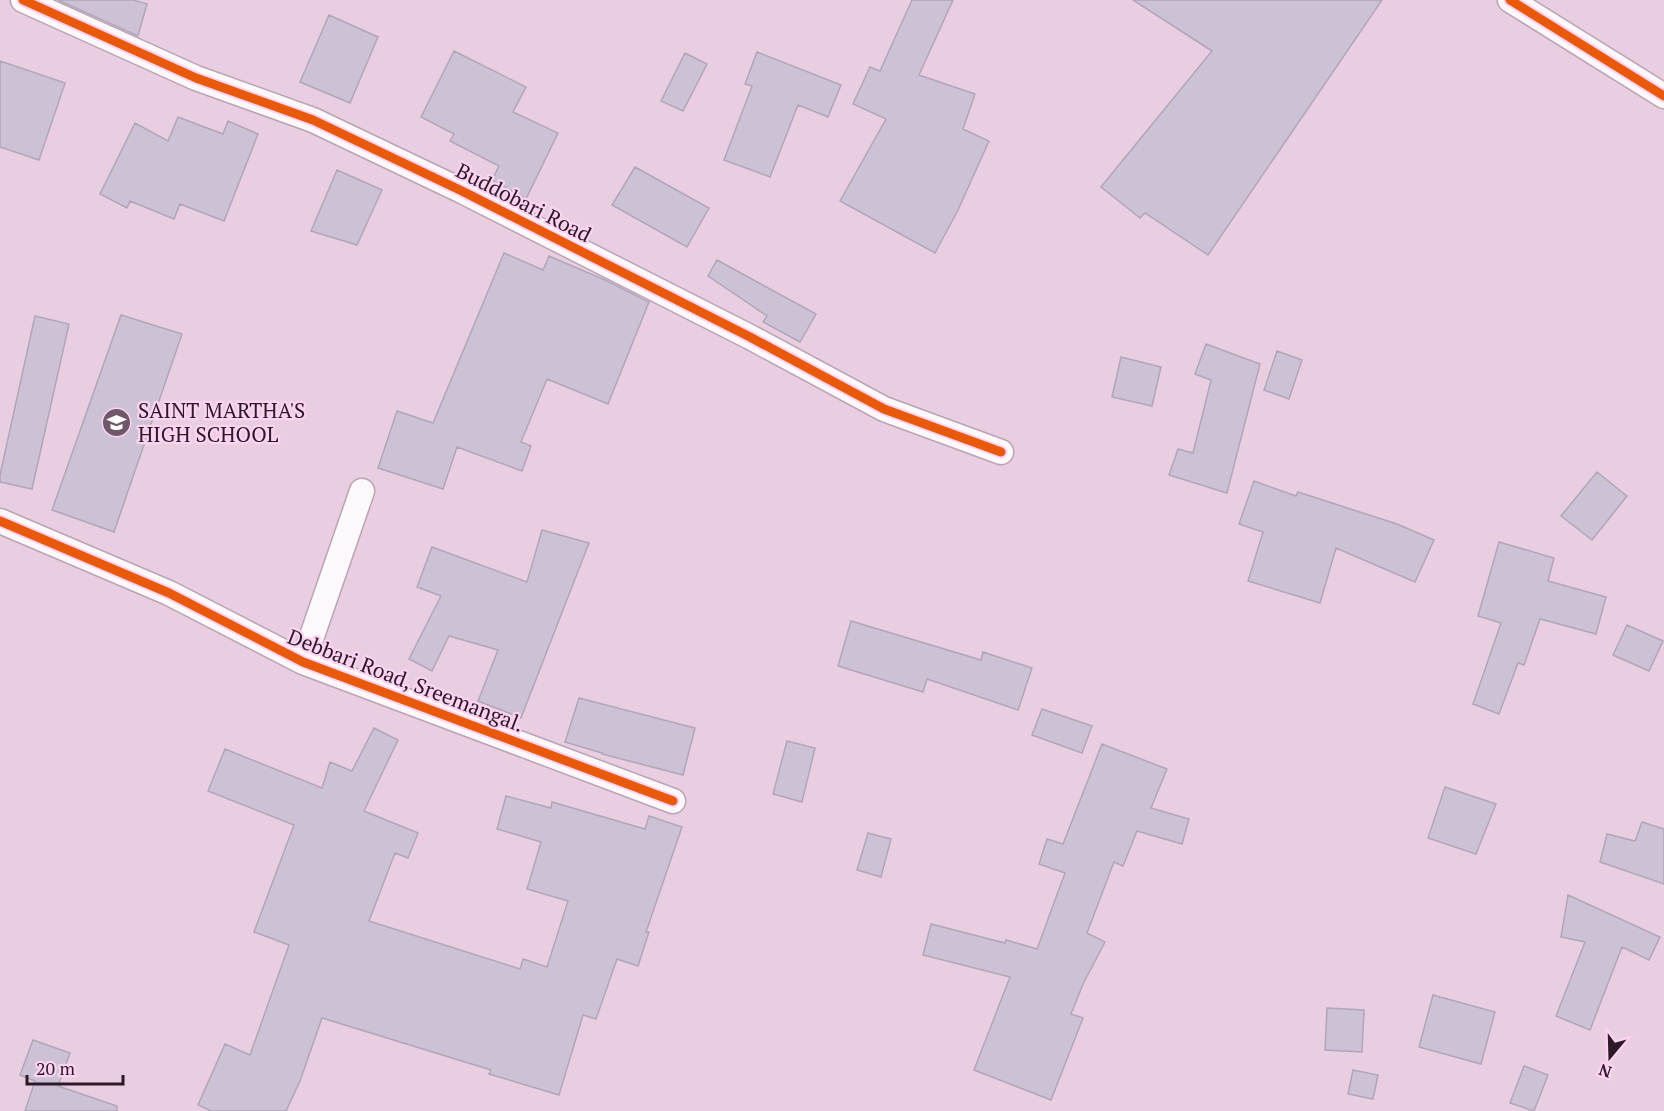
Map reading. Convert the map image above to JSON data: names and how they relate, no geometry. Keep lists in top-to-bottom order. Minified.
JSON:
{"streets":{"street":["Buddobari Road","Debbari Road, Sreemangal."]},"places":{"school or university":["SAINT MARTHA'S HIGH SCHOOL"]},"scale_bar":"20 m","north":"bottom"}
